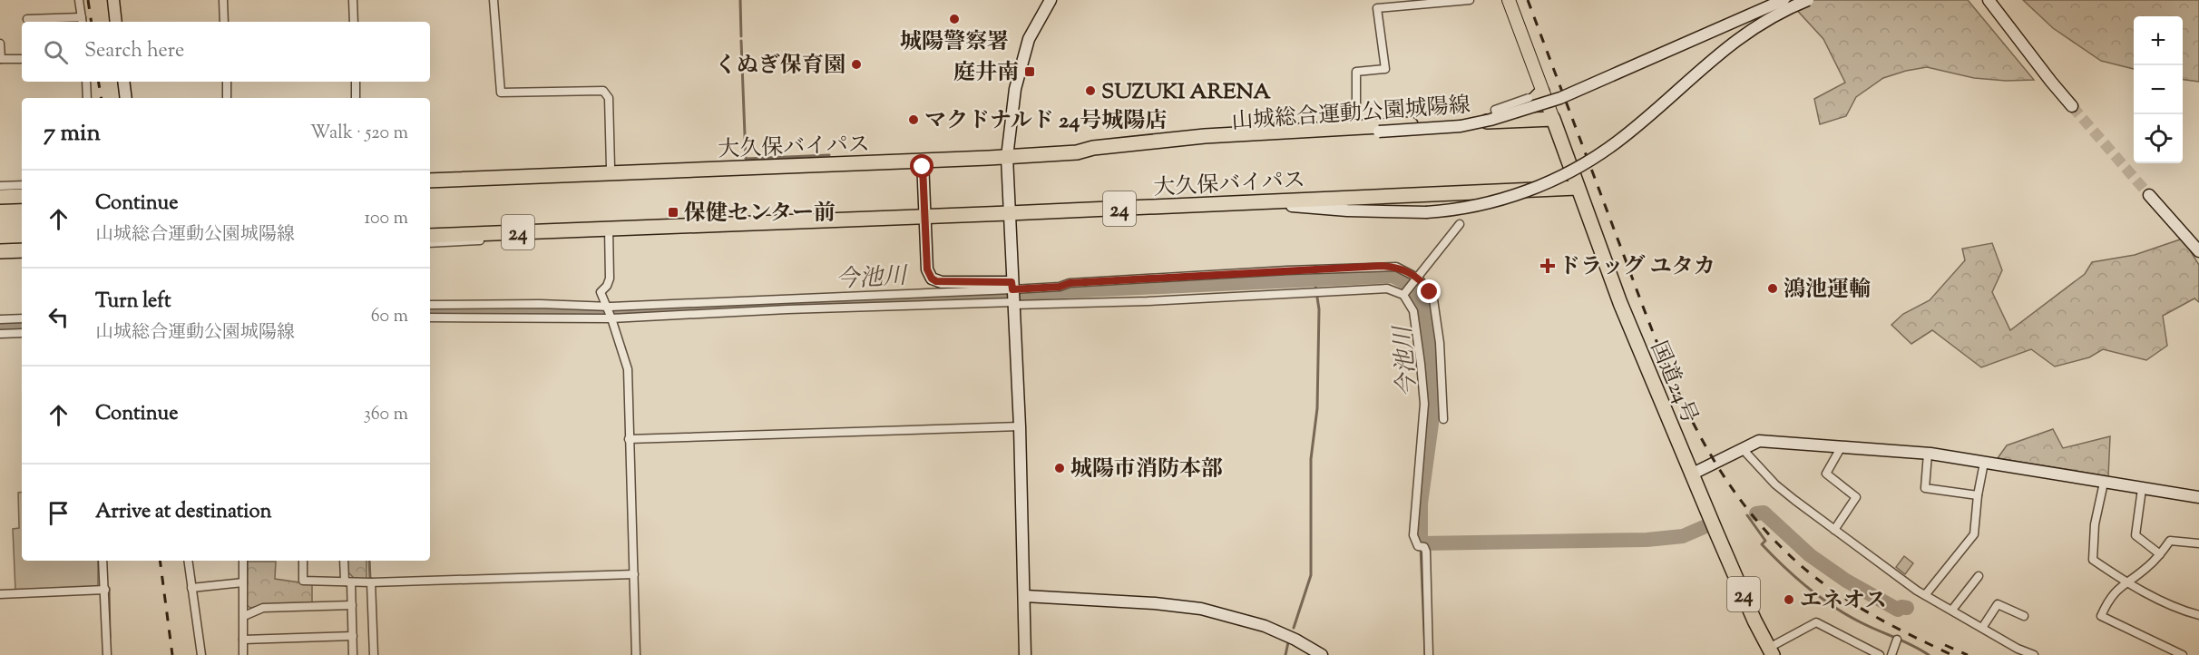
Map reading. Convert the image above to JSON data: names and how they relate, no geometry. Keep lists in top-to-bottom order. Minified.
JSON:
{"streets":{"highway":["大久保バイパス","24","国道24号"],"main road":["山城総合運動公園城陽線"]},"crossings":[["山城総合運動公園城陽線","大久保バイパス"],["大久保バイパス","国道24号"]],"water":["今池川"],"places":{"other":["城陽警察署","くぬぎ保育園","SUZUKI ARENA","マクドナルド 24号城陽店","鴻池運輸","城陽市消防本部","エネオス"],"transit":["庭井南","保健センター前"],"health":["ドラッグ ユタカ"]},"page":{"map_buttons":["+","−"],"search":"Search here","heading":["7 min","Walk · 520 m"],"list":[["Continue","山城総合運動公園城陽線","100 m"],["Turn left","山城総合運動公園城陽線","60 m"],["Continue","360 m"],"Arrive at destination"]}}
